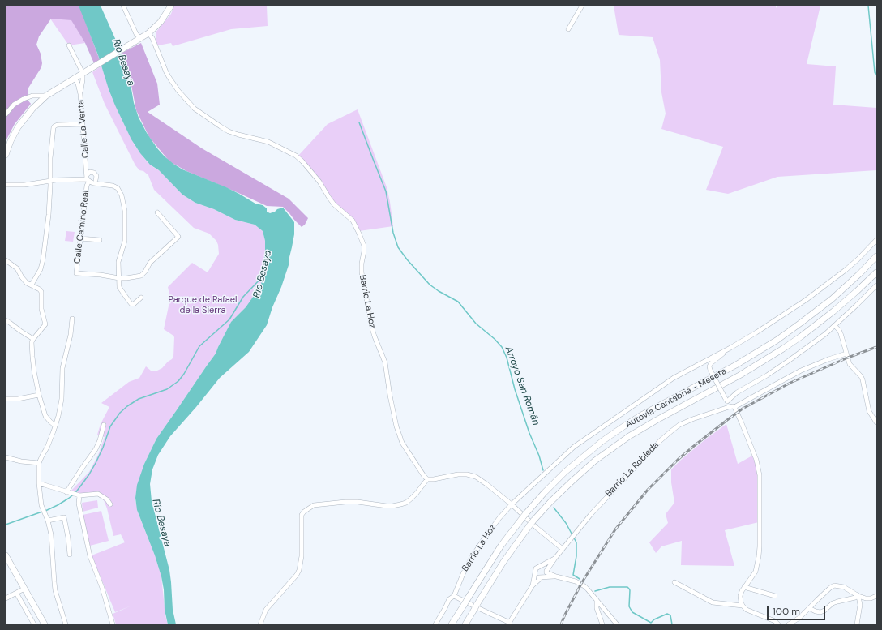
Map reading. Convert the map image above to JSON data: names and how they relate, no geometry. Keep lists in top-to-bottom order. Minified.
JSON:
{"streets":{"highway":["Autovía Cantabria - Meseta"],"street":["Calle La Venta","Calle Camino Real","Barrio La Hoz","Barrio La Robleda"]},"crossings":[["Calle La Venta","Calle Camino Real"]],"water":["Río Besaya","Arroyo San Román"],"parks":["Parque de Rafael de la Sierra"],"scale_bar":"100 m"}
